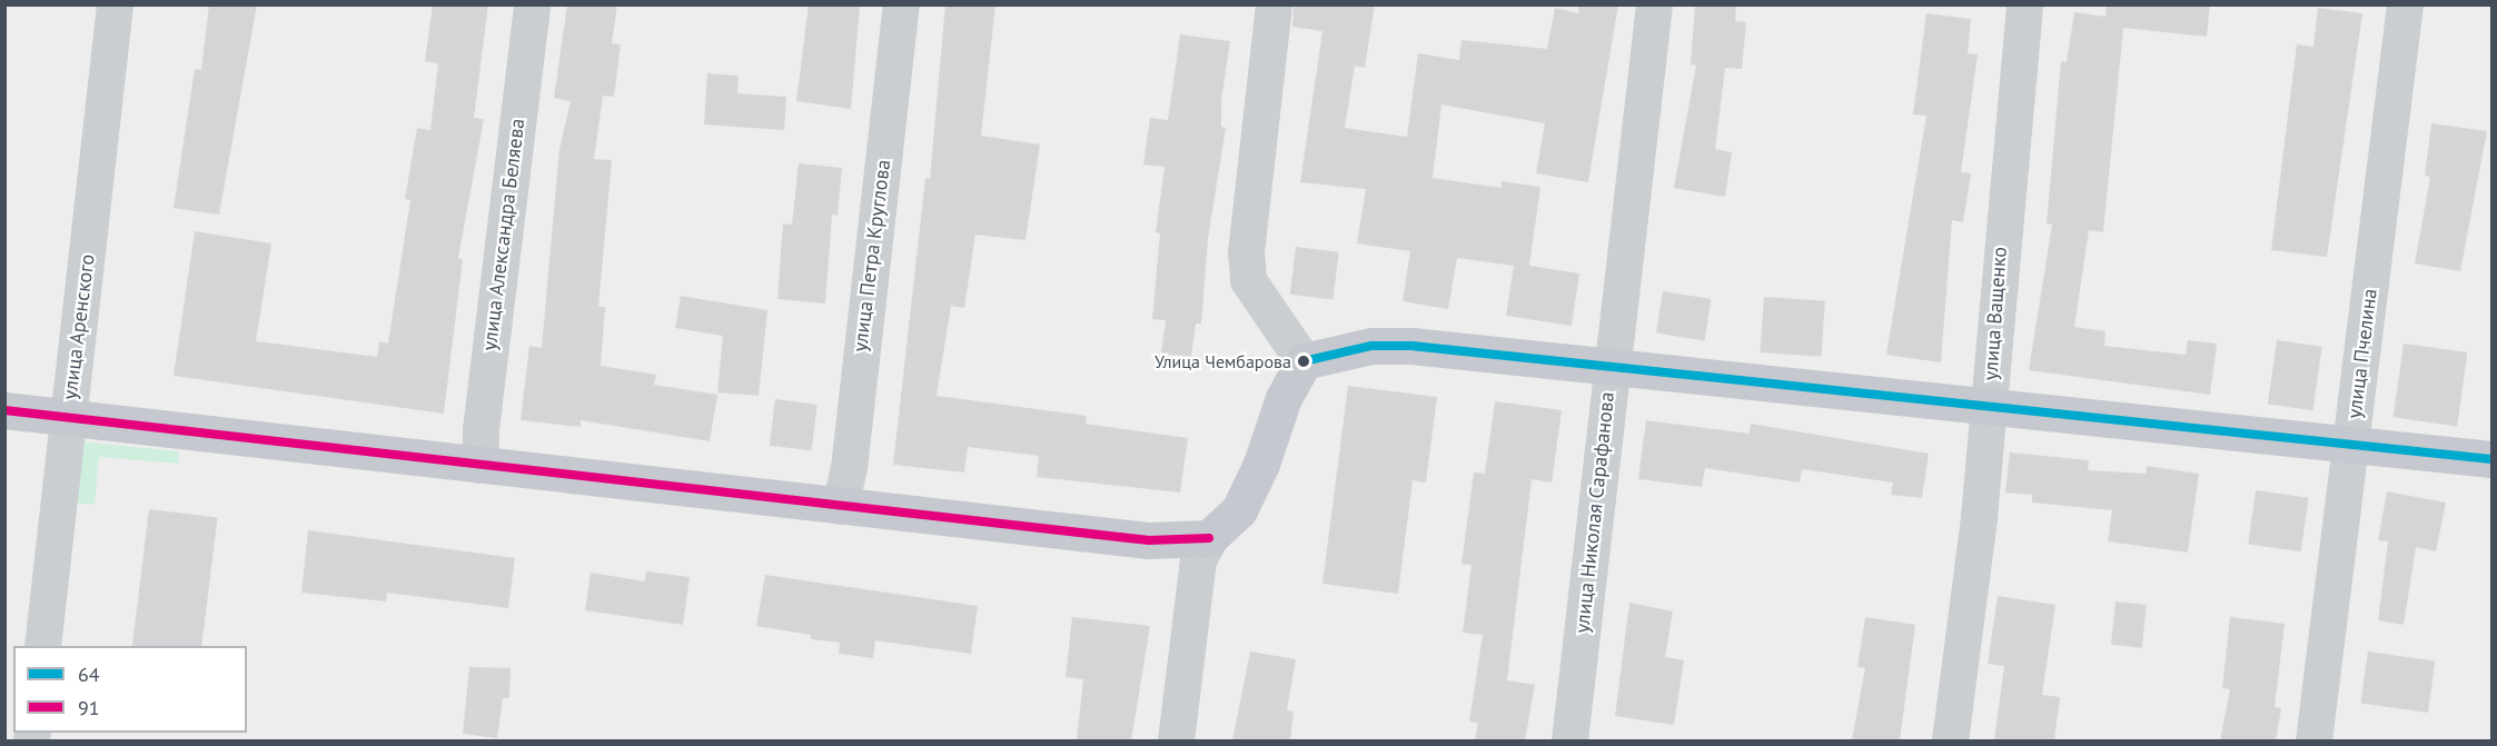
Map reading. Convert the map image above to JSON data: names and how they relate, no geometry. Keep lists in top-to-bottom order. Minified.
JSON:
{"streets":{"street":["улица Александра Беляева","улица Петра Круглова","улица Ващенко","улица Аренского","улица Пчелина","улица Николая Сарафанова"]},"places":["Улица Чембарова"],"lines":["transit line 64","transit line 91"],"legend":["64","91"]}
